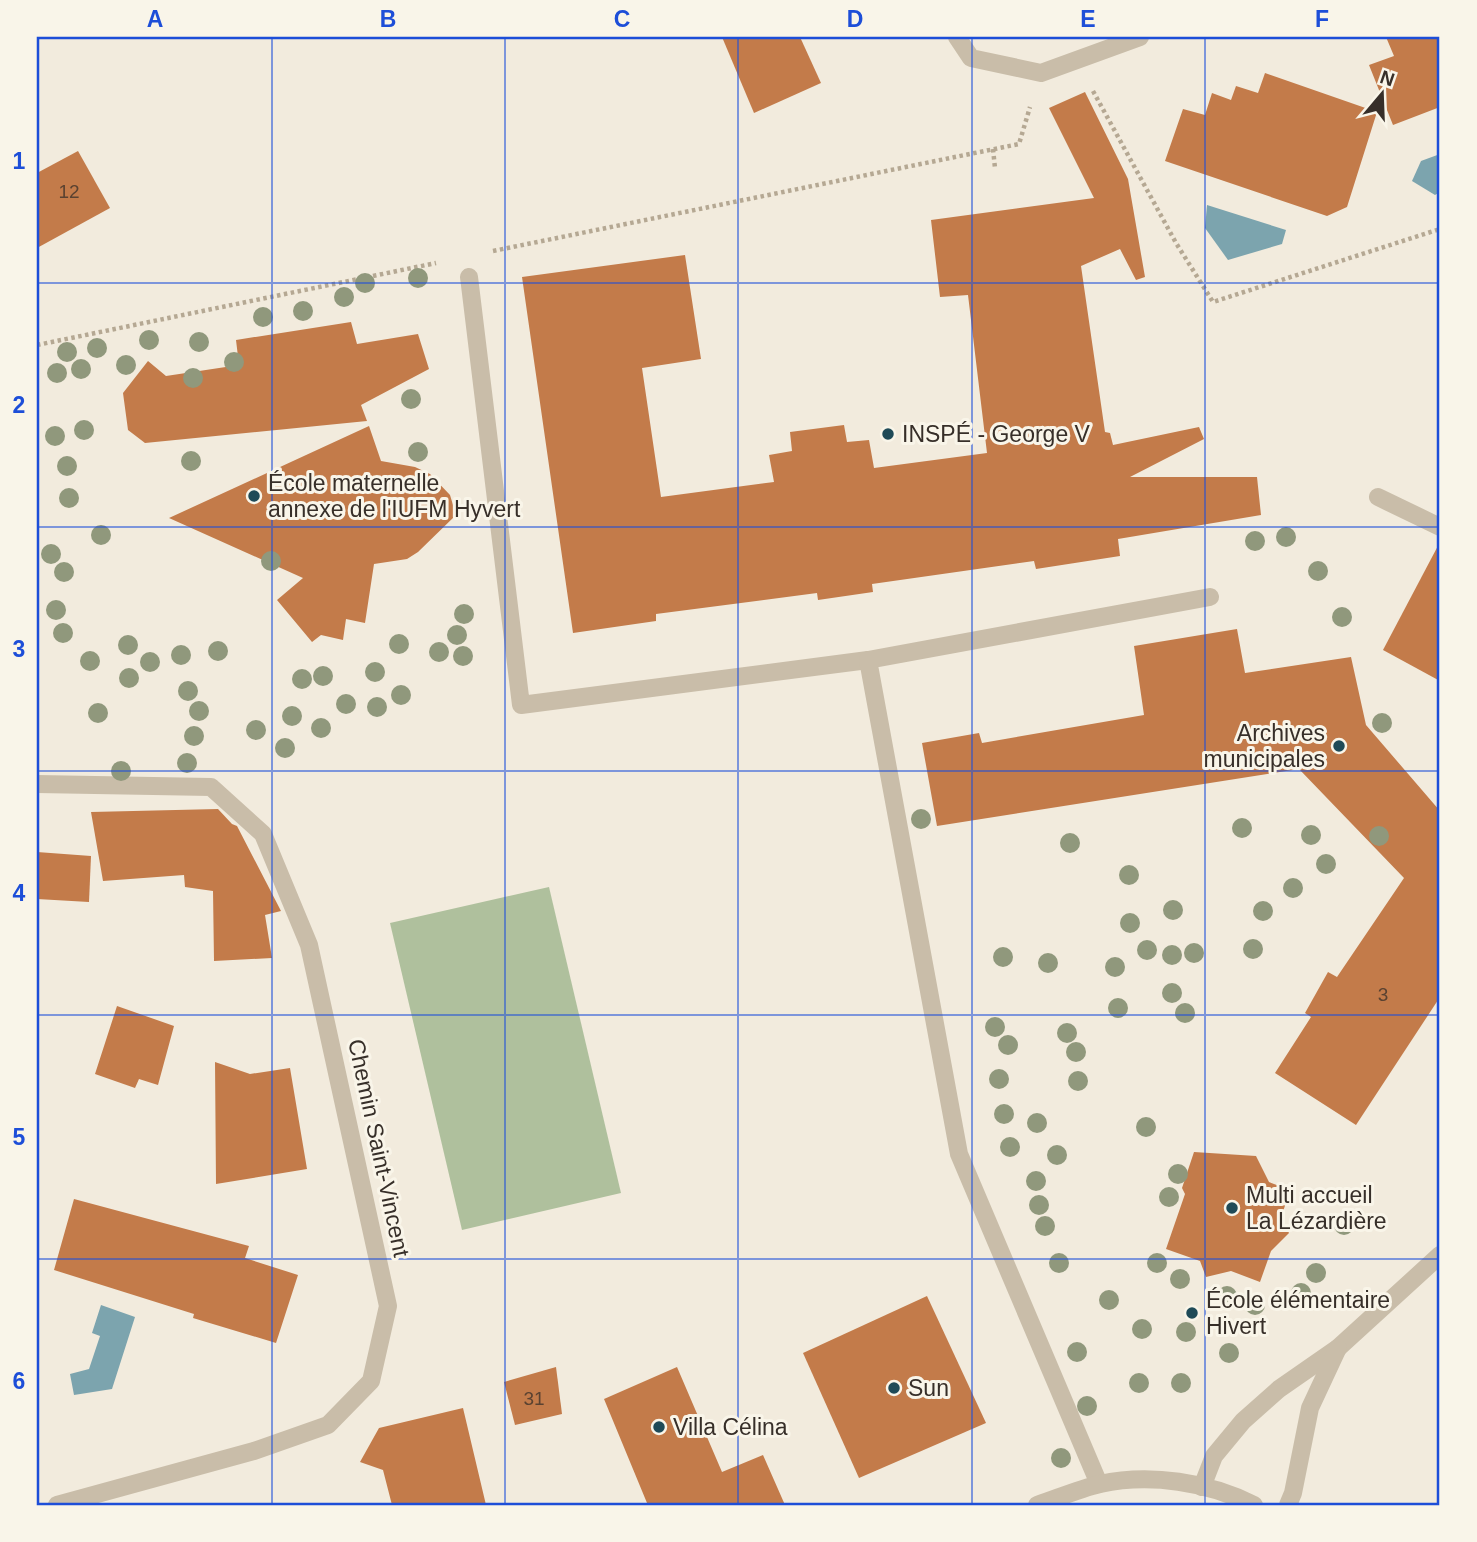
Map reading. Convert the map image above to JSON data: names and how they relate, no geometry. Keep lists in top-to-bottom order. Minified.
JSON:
{"streets":{"street":["Chemin Saint-Vincent"]},"places":["INSPÉ - George V","École maternelle annexe de l'IUFM Hyvert","Archives municipales","Multi accueil La Lézardière","École élémentaire Hivert","Sun","Villa Célina"],"house_numbers":["12","3","31"],"north":"top","grid":{"columns":["A","B","C","D","E","F"],"rows":["1","2","3","4","5","6"]}}
